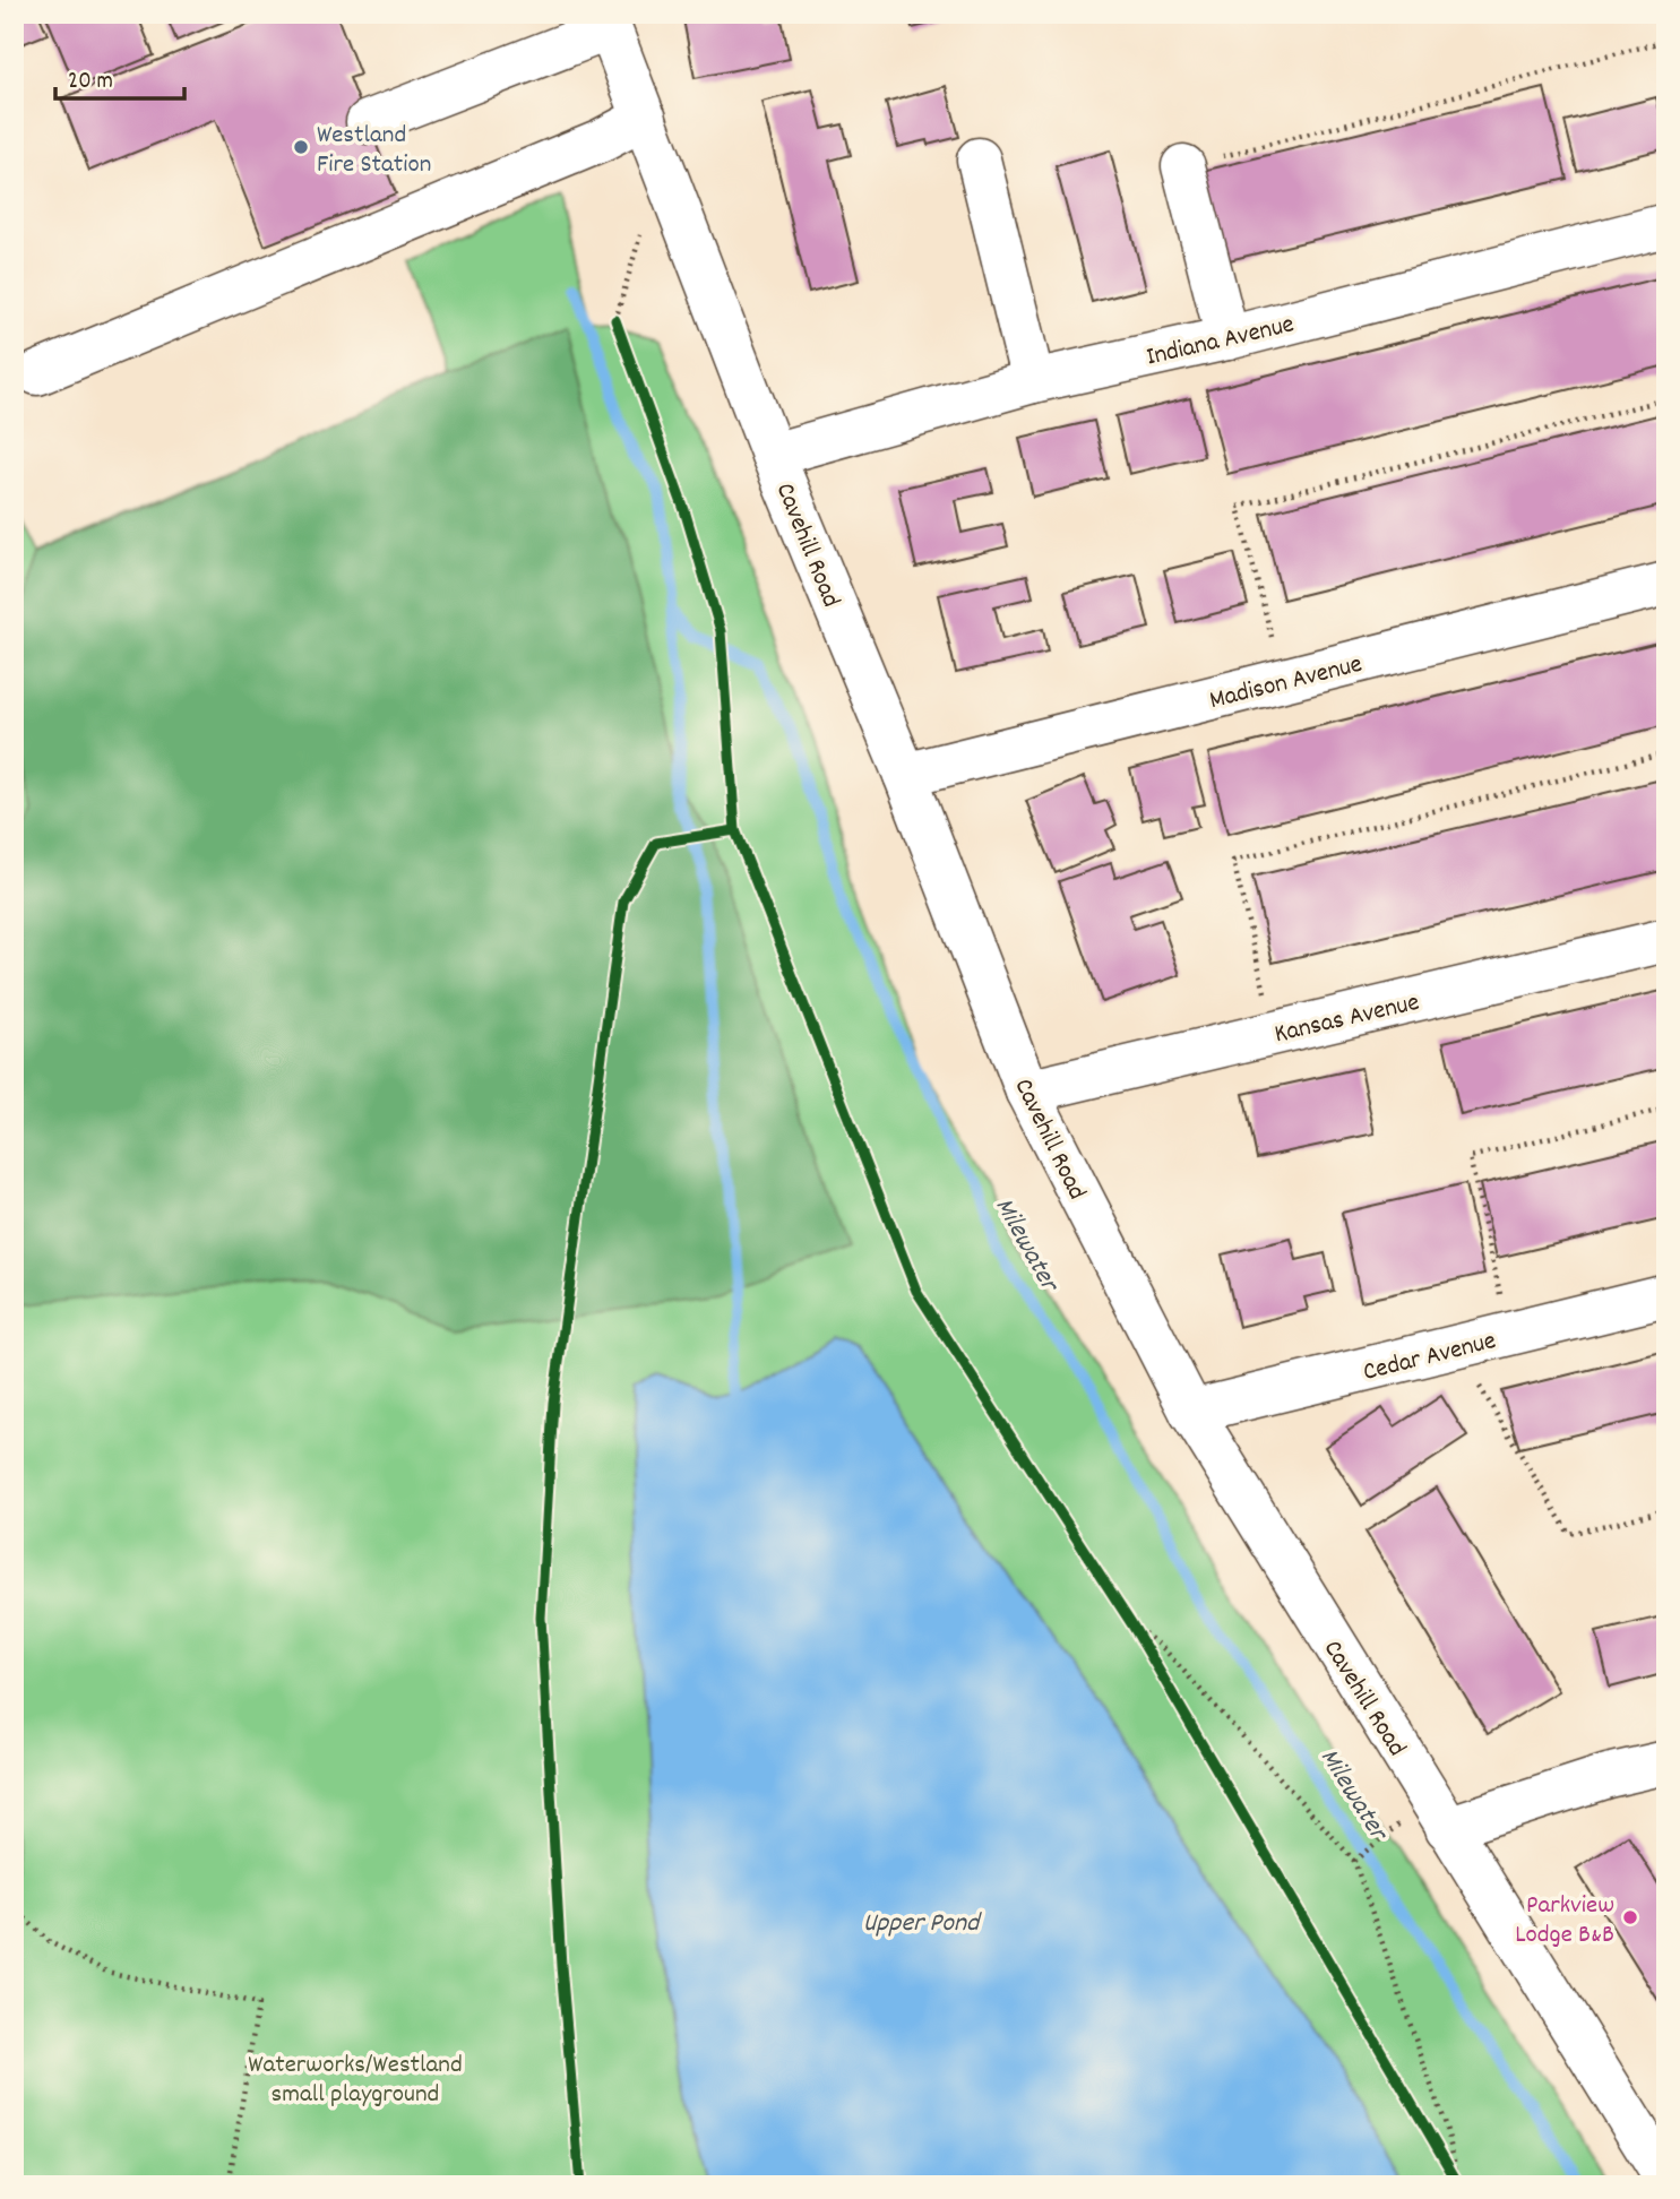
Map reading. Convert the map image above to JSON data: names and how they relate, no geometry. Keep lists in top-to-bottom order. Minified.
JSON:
{"streets":{"street":["Indiana Avenue","Cavehill Road","Madison Avenue","Kansas Avenue","Cedar Avenue"]},"crossings":[["Indiana Avenue","Cavehill Road"],["Cavehill Road","Madison Avenue"],["Cavehill Road","Kansas Avenue"],["Cavehill Road","Cedar Avenue"]],"water":["Milewater","Upper Pond"],"parks":["Waterworks/Westland small playground"],"places":["Westland Fire Station","Parkview Lodge B&B"],"scale_bar":"20 m"}
